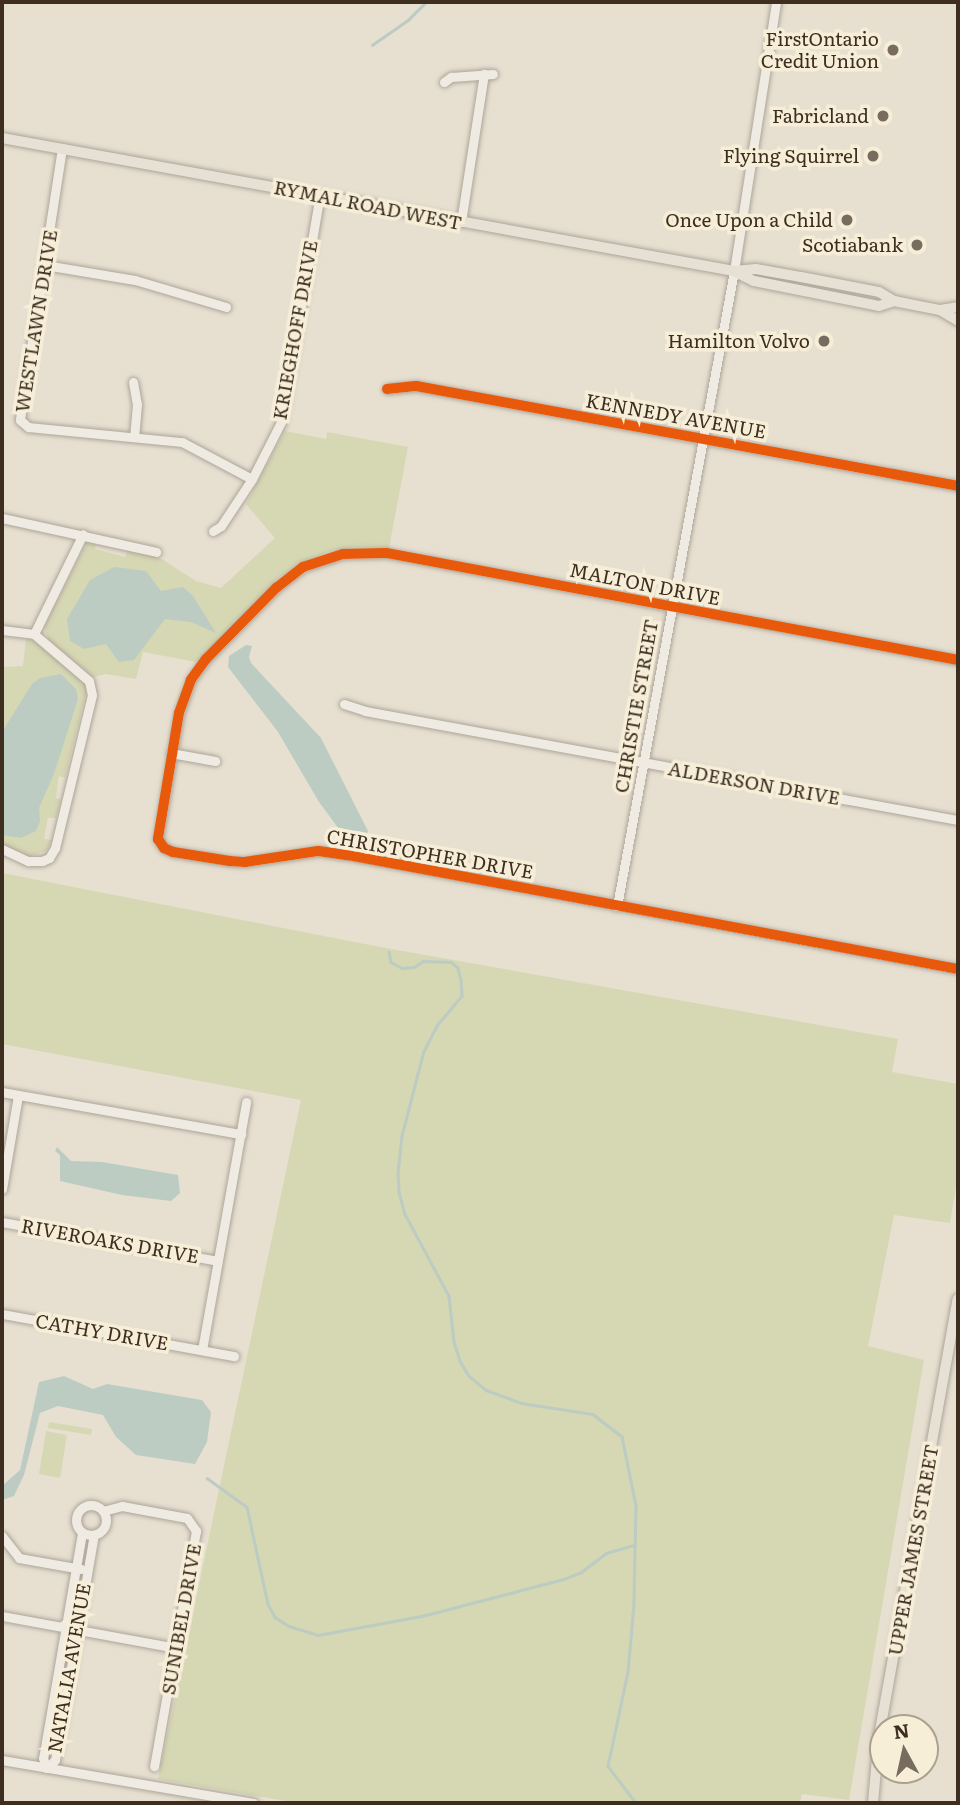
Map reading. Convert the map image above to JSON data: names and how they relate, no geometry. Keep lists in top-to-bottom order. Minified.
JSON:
{"streets":{"main road":["RYMAL ROAD WEST","UPPER JAMES STREET"],"street":["WESTLAWN DRIVE","KRIEGHOFF DRIVE","KENNEDY AVENUE","MALTON DRIVE","CHRISTIE STREET","ALDERSON DRIVE","CHRISTOPHER DRIVE","RIVEROAKS DRIVE","CATHY DRIVE","SUNIBEL DRIVE","NATALIA AVENUE"]},"crossings":[["RYMAL ROAD WEST","WESTLAWN DRIVE"],["RYMAL ROAD WEST","KRIEGHOFF DRIVE"],["RYMAL ROAD WEST","CHRISTIE STREET"],["WESTLAWN DRIVE","KRIEGHOFF DRIVE"],["KENNEDY AVENUE","CHRISTIE STREET"],["MALTON DRIVE","CHRISTIE STREET"],["MALTON DRIVE","CHRISTOPHER DRIVE"],["CHRISTIE STREET","ALDERSON DRIVE"],["CHRISTIE STREET","CHRISTOPHER DRIVE"],["SUNIBEL DRIVE","NATALIA AVENUE"]],"places":["FirstOntario Credit Union","Fabricland","Flying Squirrel","Once Upon a Child","Scotiabank","Hamilton Volvo"],"north":"top"}
